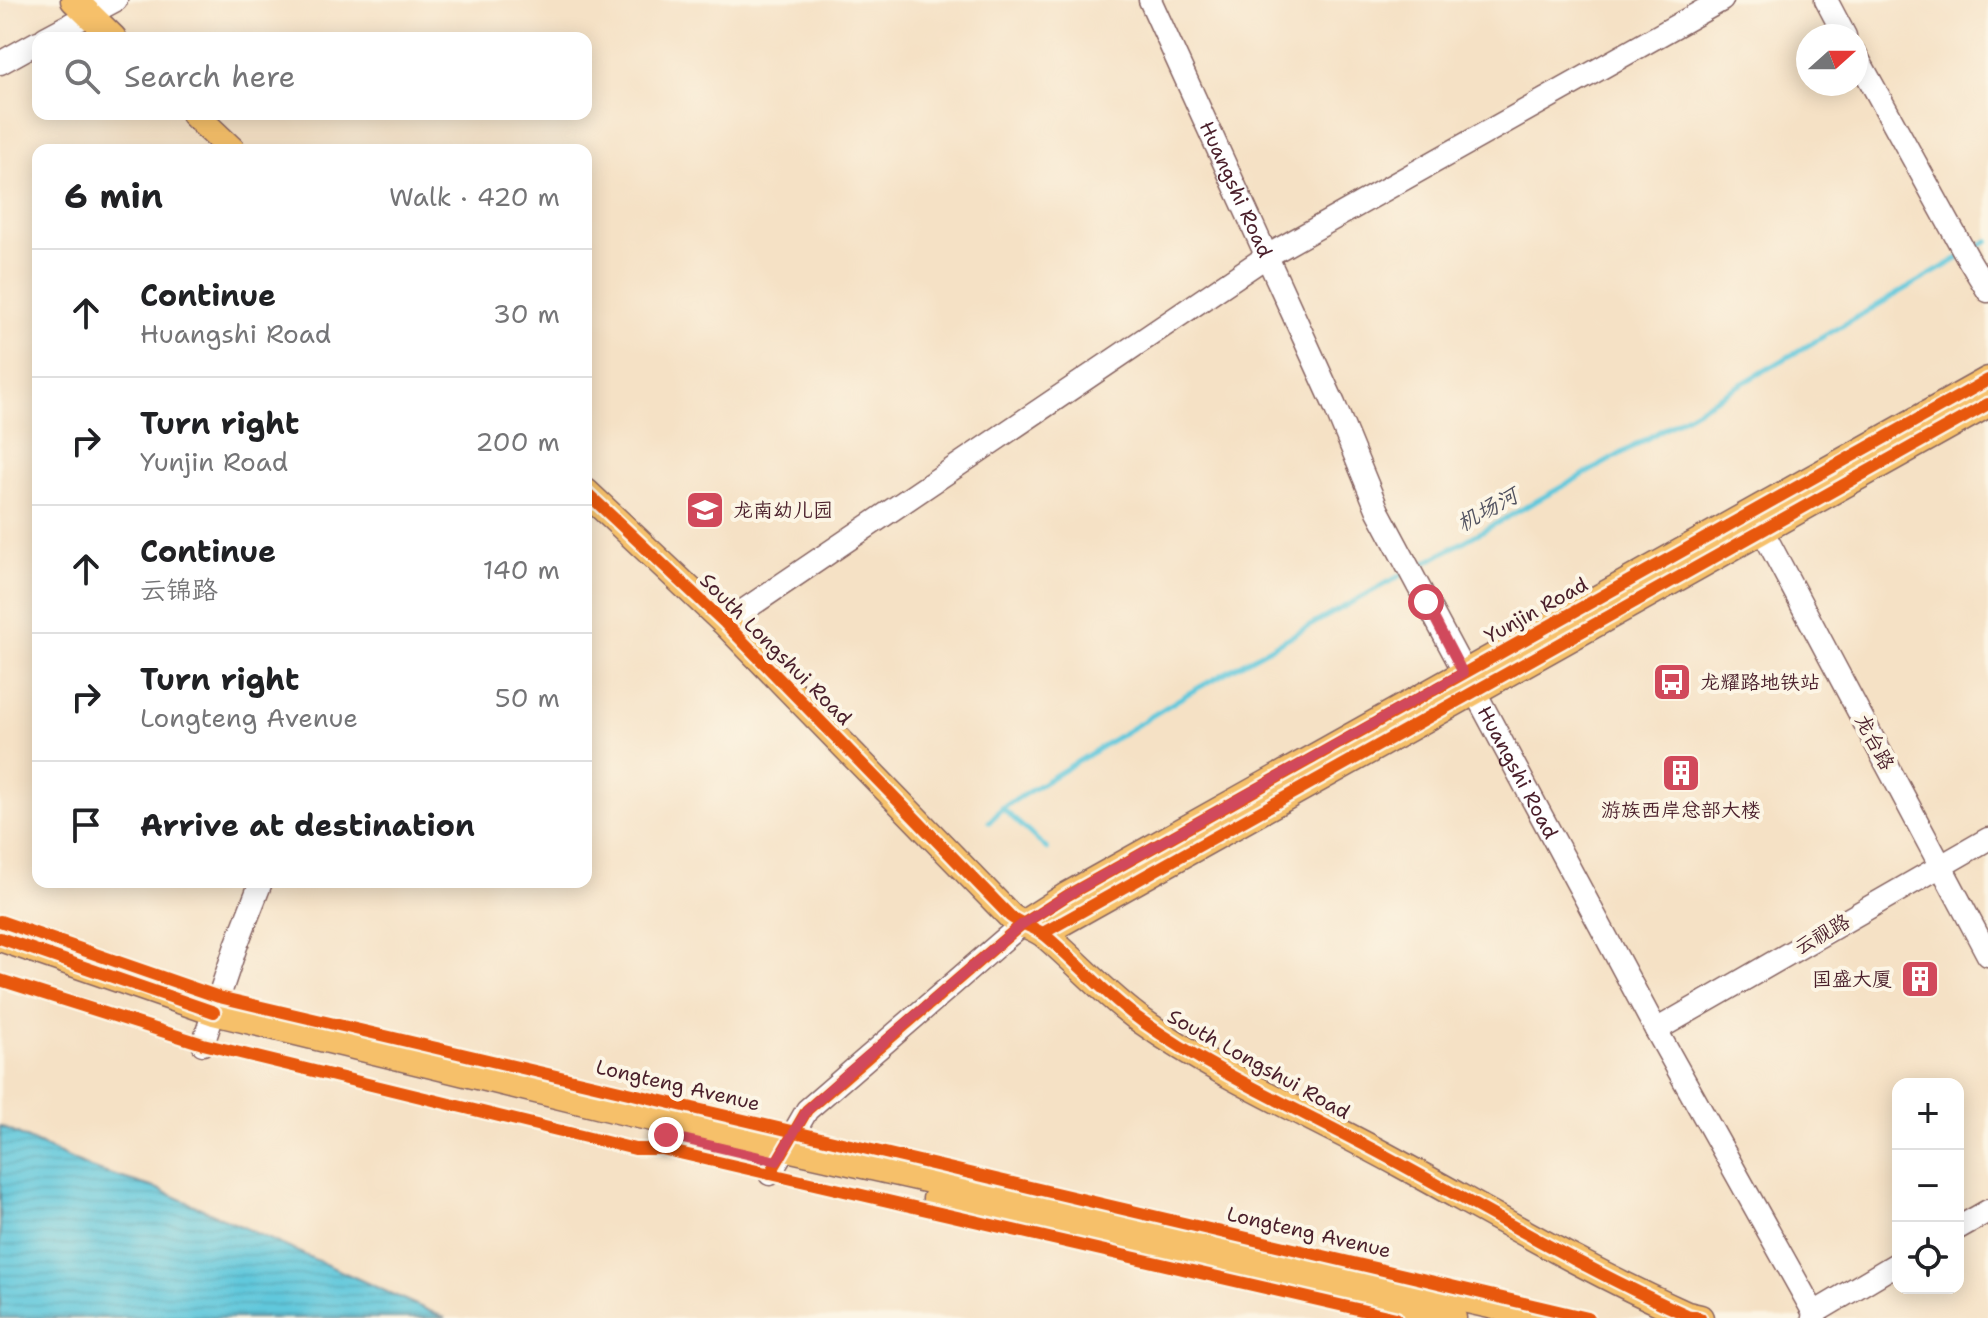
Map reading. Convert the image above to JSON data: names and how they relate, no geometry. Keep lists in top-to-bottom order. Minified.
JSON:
{"streets":{"main road":["Yunjin Road","South Longshui Road","Longteng Avenue"],"street":["Huangshi Road","龙台路","云视路"]},"crossings":[["Huangshi Road","Yunjin Road"],["Huangshi Road","云视路"],["Yunjin Road","South Longshui Road"],["Yunjin Road","龙台路"],["龙台路","云视路"]],"water":["机场河"],"places":{"school or university":["龙南幼儿园"],"bus stop":["龙耀路地铁站"],"building":["游族西岸总部大楼","国盛大厦"]},"north":"right","page":{"search":"Search here","heading":["6 min","Walk · 420 m"],"list":[["Continue","Huangshi Road","30 m"],["Turn right","Yunjin Road","200 m"],["Continue","云锦路","140 m"],["Turn right","Longteng Avenue","50 m"],"Arrive at destination"],"map_buttons":["+","−"]}}
